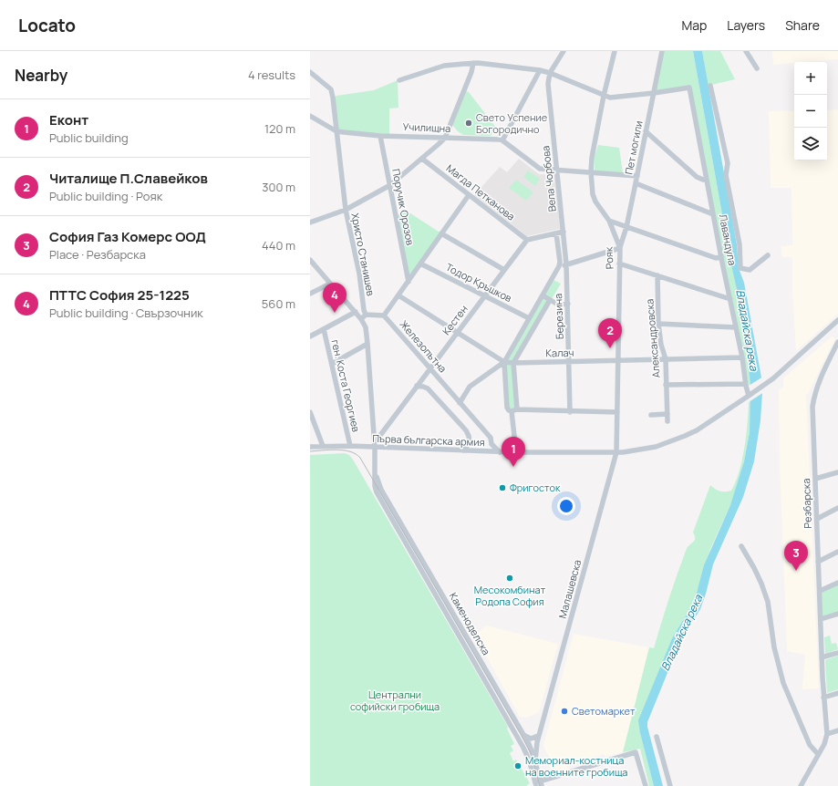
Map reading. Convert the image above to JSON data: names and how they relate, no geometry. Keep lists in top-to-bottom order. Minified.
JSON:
{"streets":{"street":["Училищна","Пет могили","Вела Чорбова","Магда Петканова","Поручик Орозов","Лавандула","Христо Станишев","Рояк","Тодор Кръшков","Березина","Кестен","Александровска","Железопътна","Калач","ген. Коста Георгиев","Първа българска армия","Резбарска","Малашевска","Каменоделска"]},"crossings":[["Училищна","Поручик Орозов"],["Училищна","Христо Станишев"],["Пет могили","Лавандула"],["Пет могили","Рояк"],["Вела Чорбова","Березина"],["Магда Петканова","Кестен"],["Лавандула","Калач"],["Лавандула","Първа българска армия"],["Рояк","Калач"],["Рояк","Първа българска армия"],["Рояк","Малашевска"],["Тодор Кръшков","Кестен"],["Березина","Калач"],["Кестен","Железопътна"],["Кестен","Калач"],["Александровска","Калач"],["Железопътна","Първа българска армия"],["ген. Коста Георгиев","Първа българска армия"],["Първа българска армия","Малашевска"],["Първа българска армия","Каменоделска"],["Малашевска","Каменоделска"]],"water":["Владайска река"],"parks":["Централни софийски гробища"],"places":["Свето Успение Богородично","Фригосток","Месокомбинат Родопа София","Светомаркет","Мемориал-костница на военните гробища"],"page":{"header":"Locato","nav":["Map","Layers","Share"],"heading":["Nearby","4 results"],"map_buttons":["+","−"],"list":[{"mark":"1","name":"Еконт","note":"Public building","value":"120 m"},{"mark":"2","name":"Читалище П.Славейков","note":"Public building · Рояк","value":"300 m"},{"mark":"3","name":"София Газ Комерс ООД","note":"Place · Резбарска","value":"440 m"},{"mark":"4","name":"ПТТС София 25-1225","note":"Public building · Свързочник","value":"560 m"}],"pins":["4","2","1","3"]}}
